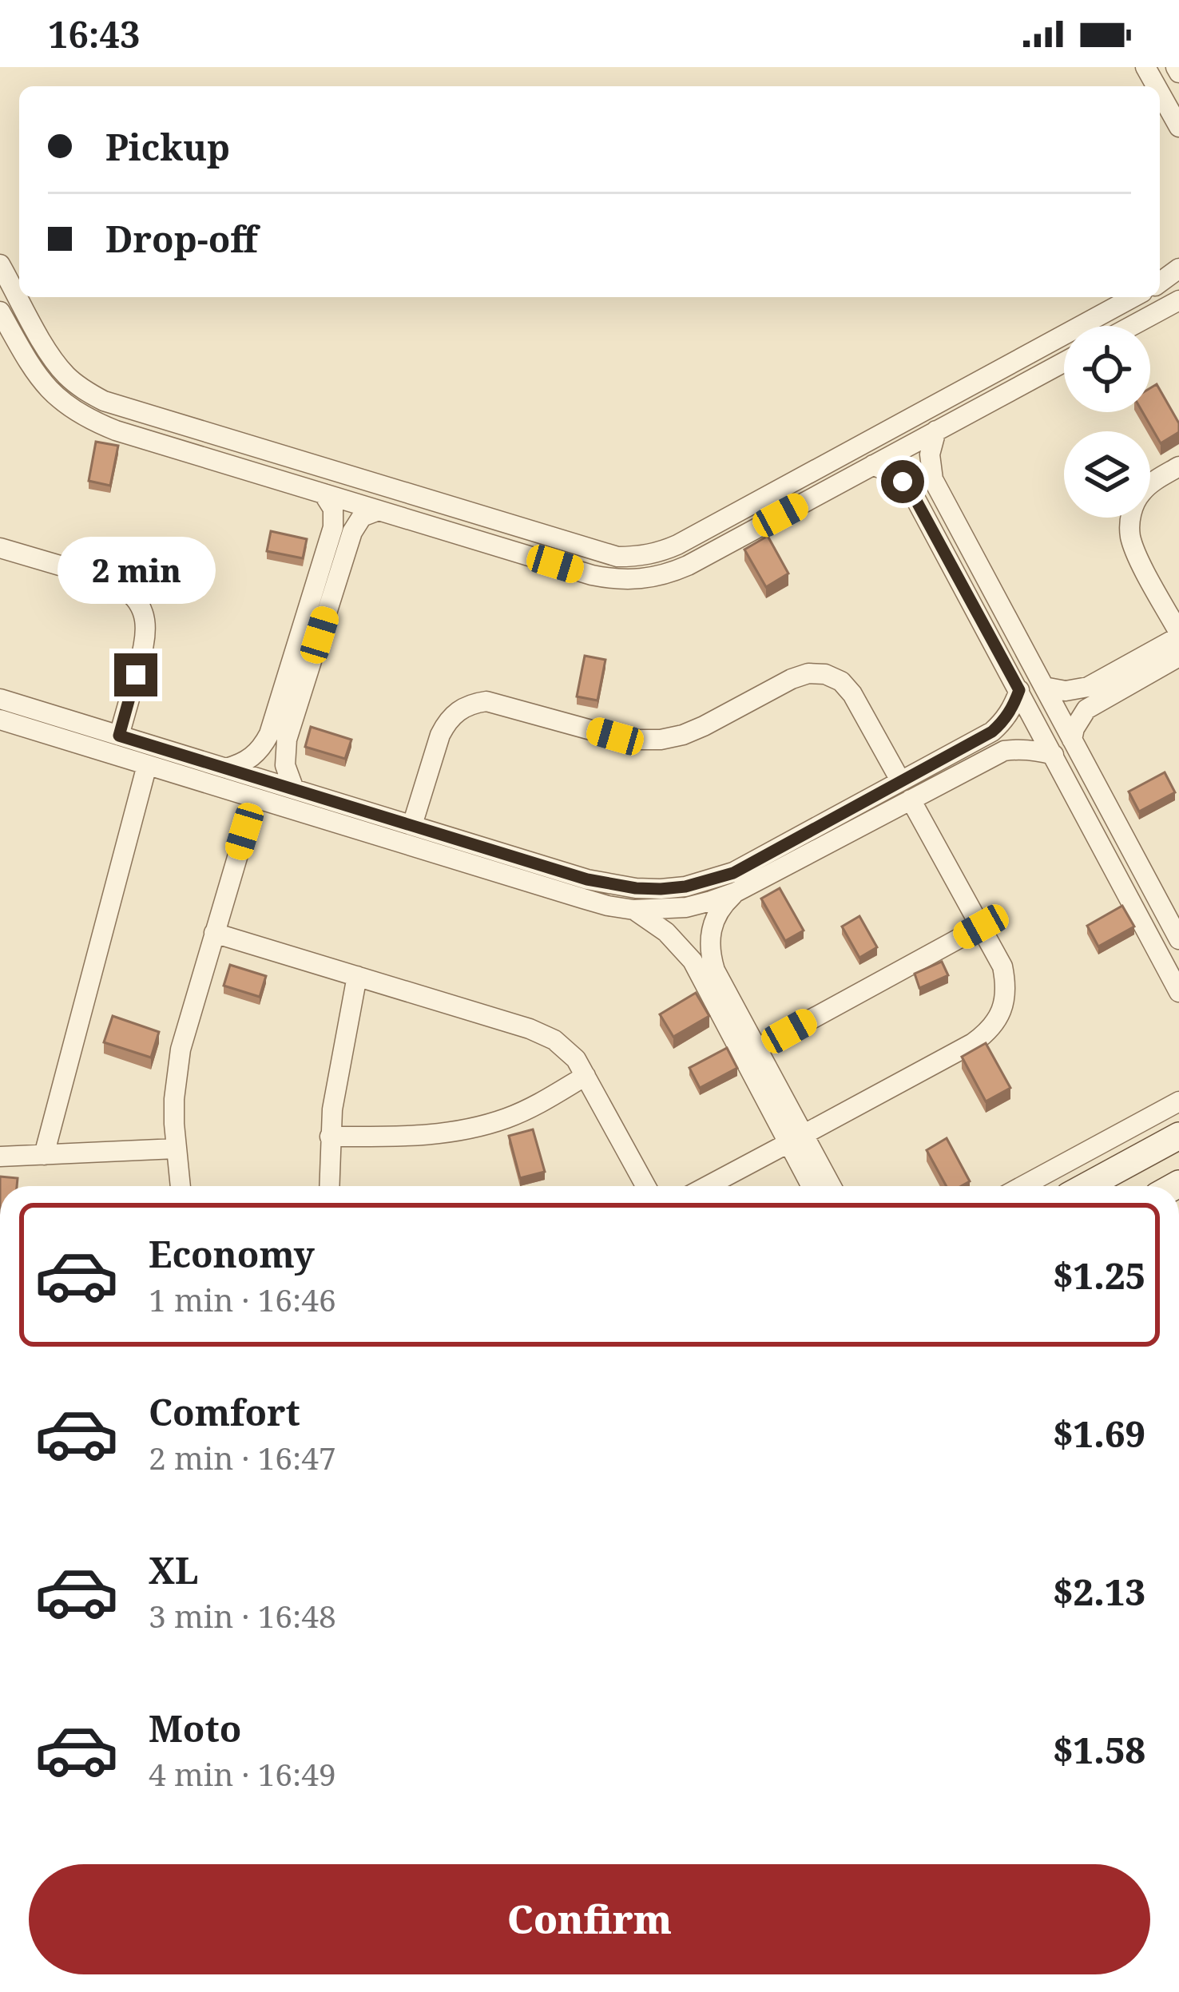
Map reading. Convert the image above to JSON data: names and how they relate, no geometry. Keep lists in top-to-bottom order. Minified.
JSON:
{"page":{"status":"16:43","banner":["Pickup","Drop-off"],"bubble":"2 min","list":[{"name":"Economy","note":"1 min · 16:46","value":"$1.25"},{"name":"Comfort","note":"2 min · 16:47","value":"$1.69"},{"name":"XL","note":"3 min · 16:48","value":"$2.13"},{"name":"Moto","note":"4 min · 16:49","value":"$1.58"}],"buttons":"Confirm"}}
